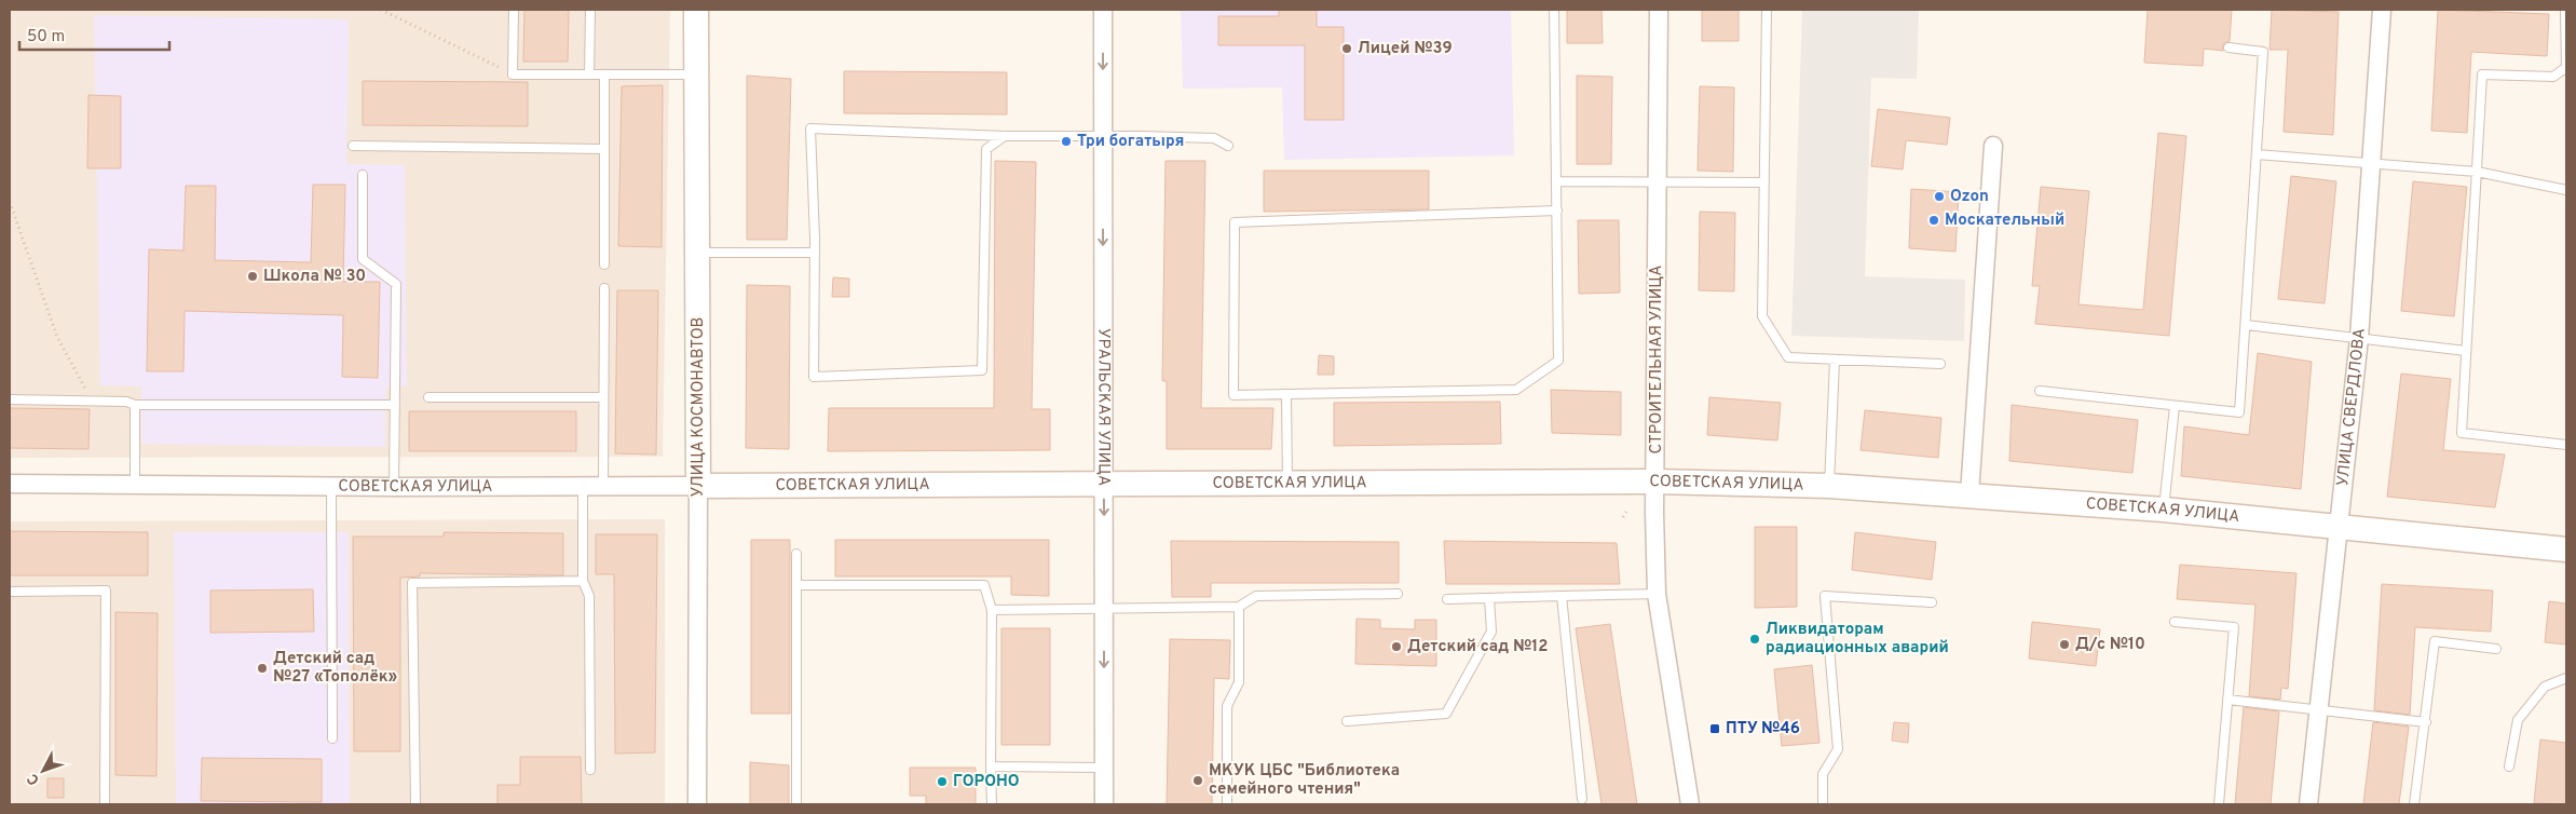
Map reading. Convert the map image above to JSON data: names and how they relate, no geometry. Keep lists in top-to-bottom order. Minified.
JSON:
{"streets":{"street":["СТРОИТЕЛЬНАЯ УЛИЦА","УЛИЦА КОСМОНАВТОВ","УРАЛЬСКАЯ УЛИЦА","УЛИЦА СВЕРДЛОВА","СОВЕТСКАЯ УЛИЦА"]},"crossings":[["СТРОИТЕЛЬНАЯ УЛИЦА","СОВЕТСКАЯ УЛИЦА"],["УЛИЦА КОСМОНАВТОВ","СОВЕТСКАЯ УЛИЦА"],["УРАЛЬСКАЯ УЛИЦА","СОВЕТСКАЯ УЛИЦА"],["УЛИЦА СВЕРДЛОВА","СОВЕТСКАЯ УЛИЦА"]],"one_way":["УРАЛЬСКАЯ УЛИЦА"],"places":{"other":["Лицей №39","Три богатыря","Ozon","Москательный","Школа № 30","Ликвидаторам радиационных аварий","Д/с №10","Детский сад №12","Детский сад №27 «Тополёк»","МКУК ЦБС \"Библиотека семейного чтения\"","ГОРОНО"],"transit":["ПТУ №46"]},"scale_bar":"50 m","north":"bottom left"}
